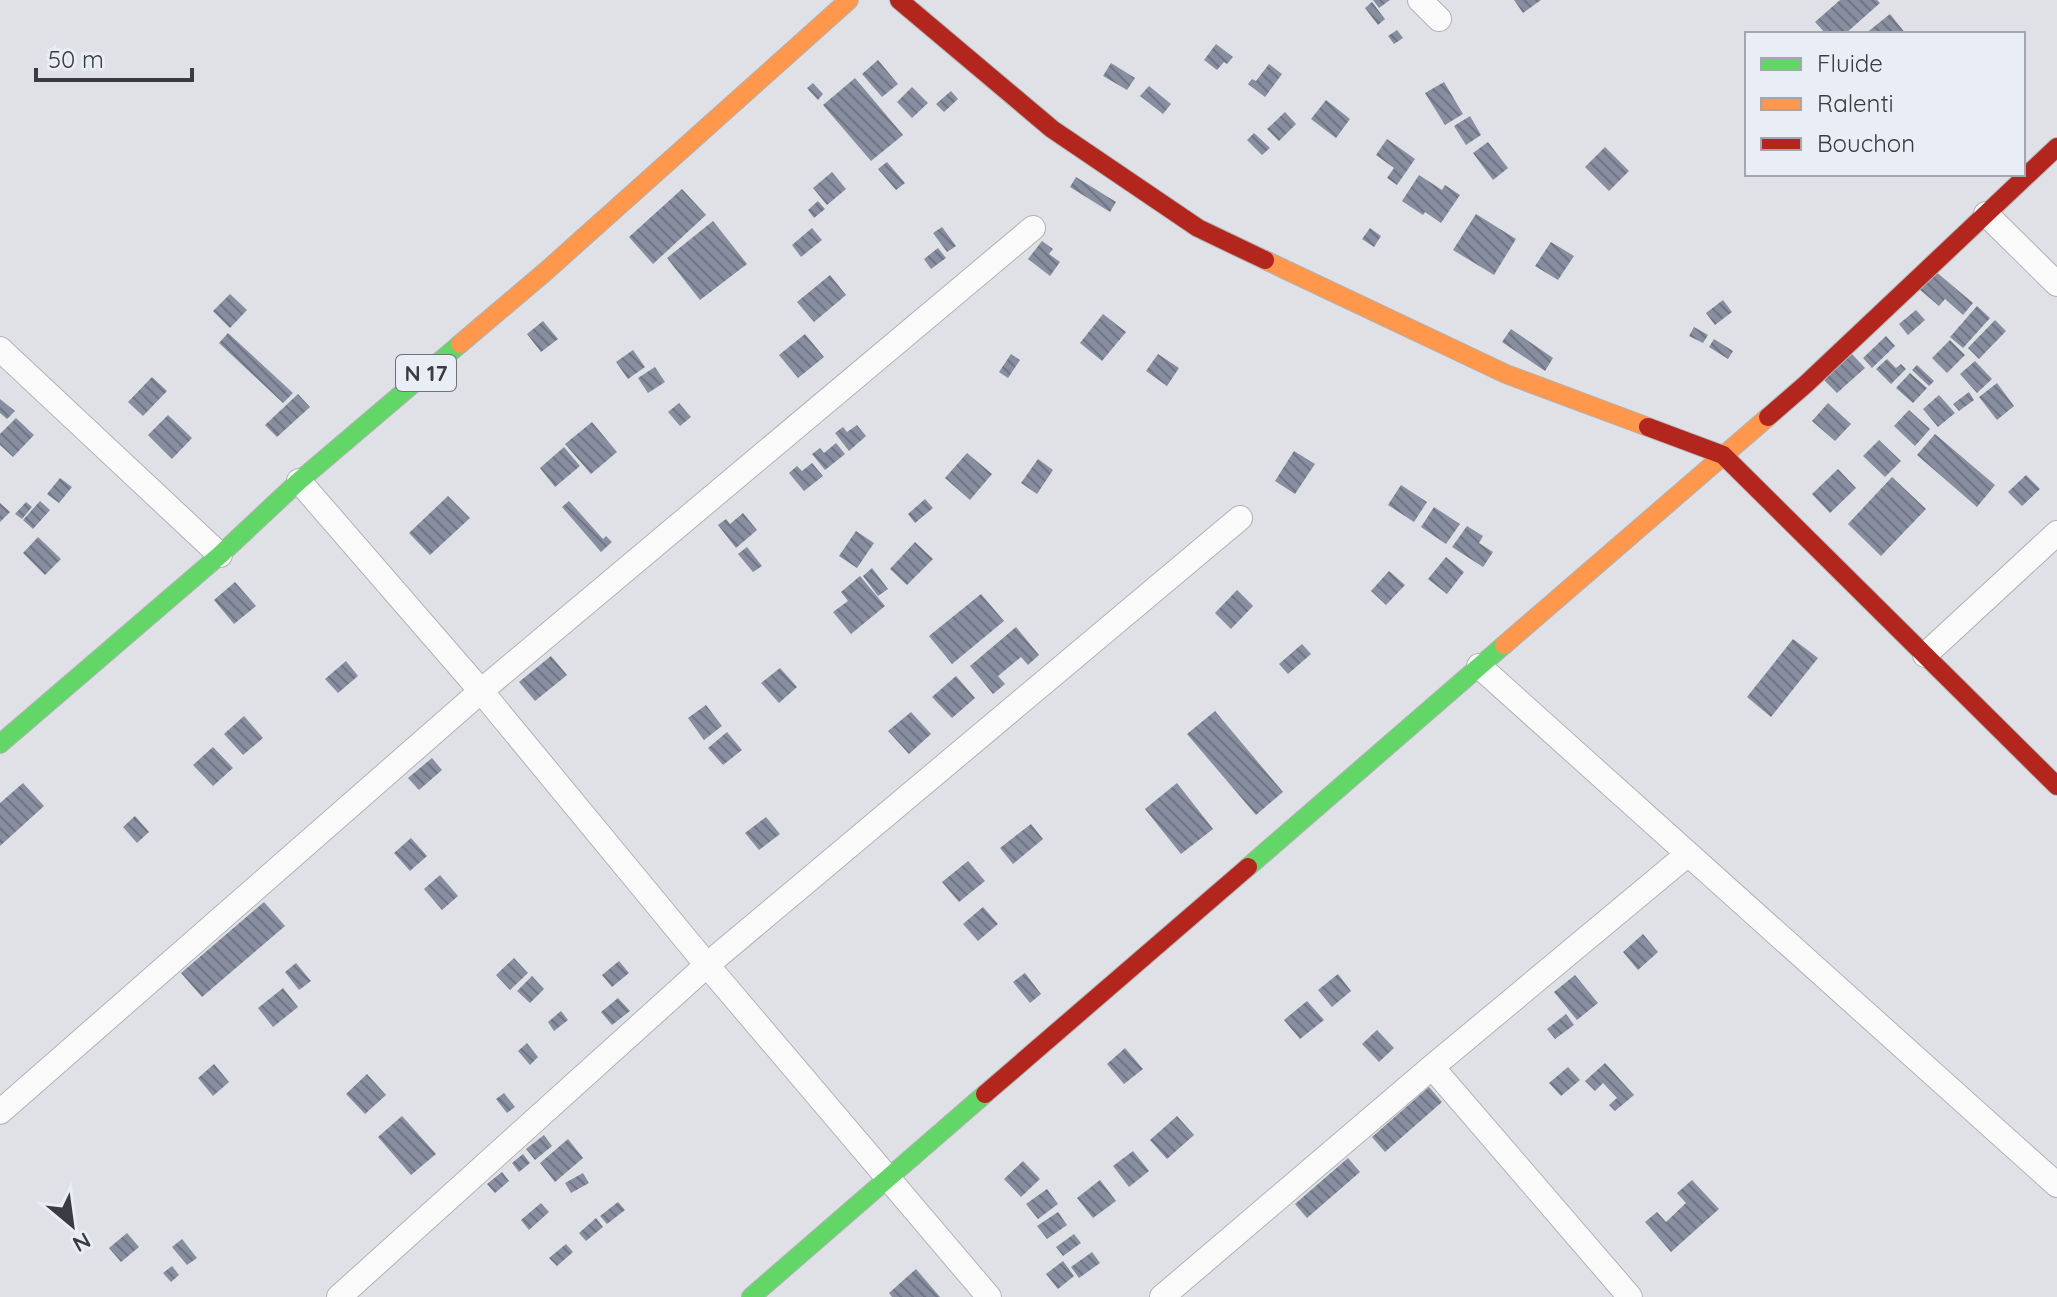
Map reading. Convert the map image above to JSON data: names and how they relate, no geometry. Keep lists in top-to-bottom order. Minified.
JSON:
{"streets":{"street":["N 17"]},"legend":["Fluide","Ralenti","Bouchon"],"scale_bar":"50 m","north":"bottom right"}
